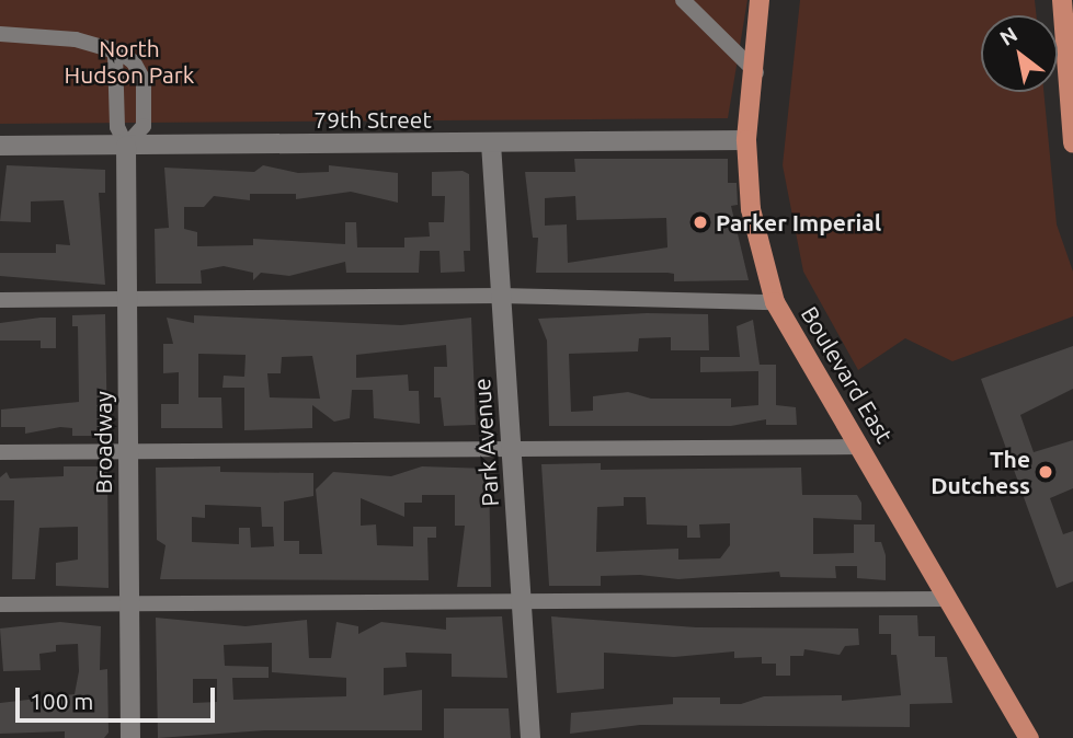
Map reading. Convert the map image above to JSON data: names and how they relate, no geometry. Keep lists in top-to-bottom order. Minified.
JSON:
{"streets":{"main road":["Boulevard East"],"street":["79th Street","Broadway","Park Avenue"]},"crossings":[["79th Street","Boulevard East"],["79th Street","Broadway"],["79th Street","Park Avenue"]],"parks":["North Hudson Park"],"places":["Parker Imperial","The Dutchess"],"scale_bar":"100 m","north":"top left"}
